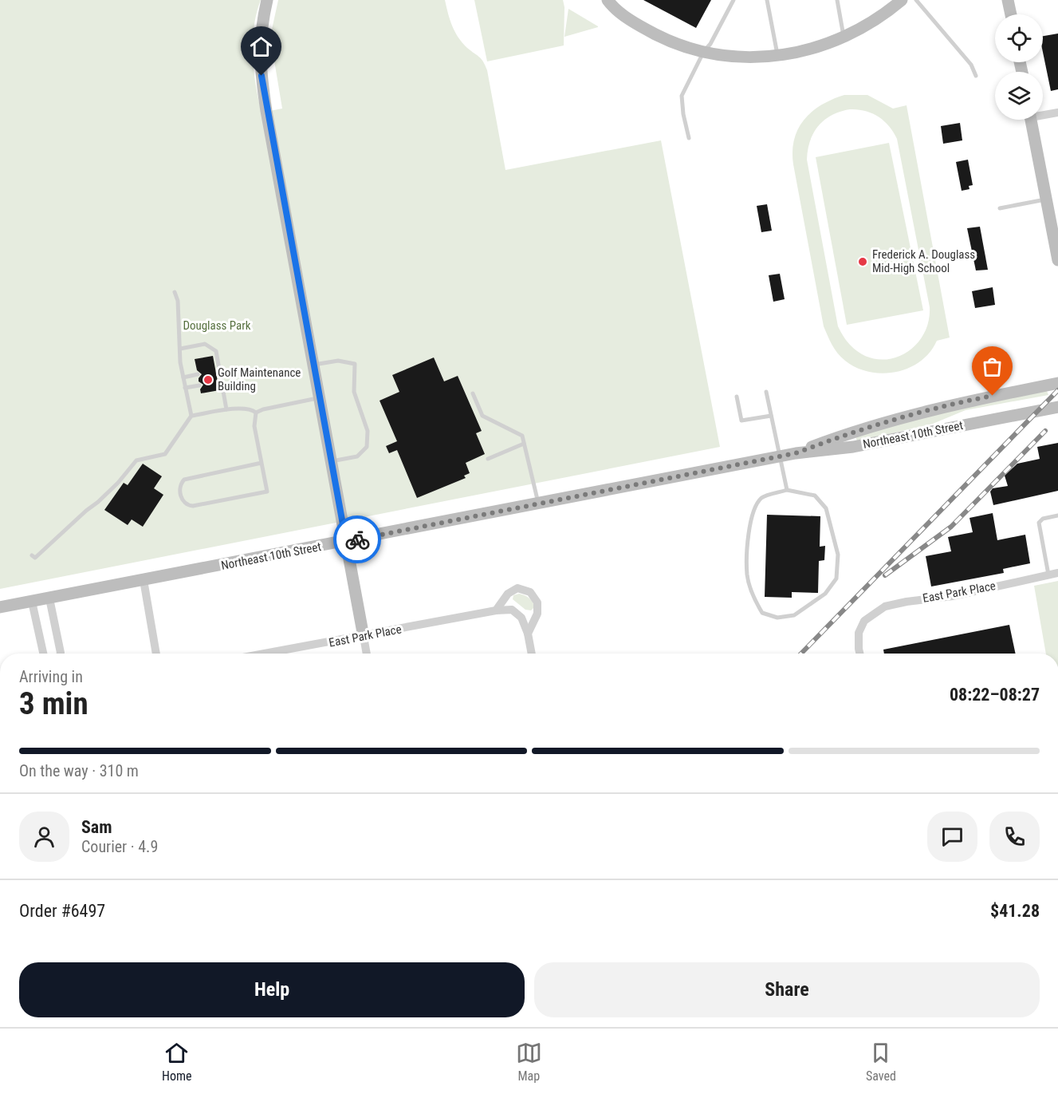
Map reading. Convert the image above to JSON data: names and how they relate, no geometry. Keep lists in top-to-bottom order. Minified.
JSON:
{"streets":{"main road":["Northeast 10th Street"],"street":["East Park Place"]},"parks":["Douglass Park"],"places":["Frederick A. Douglass Mid-High School","Golf Maintenance Building"],"page":{"heading":["3 min","Arriving in","08:22–08:27"],"panel":["Sam","Courier · 4.9","Order #6497","$41.28"],"bar":"On the way · 310 m","buttons":["Help","Share"],"tabs":["Home","Map","Saved"]}}
